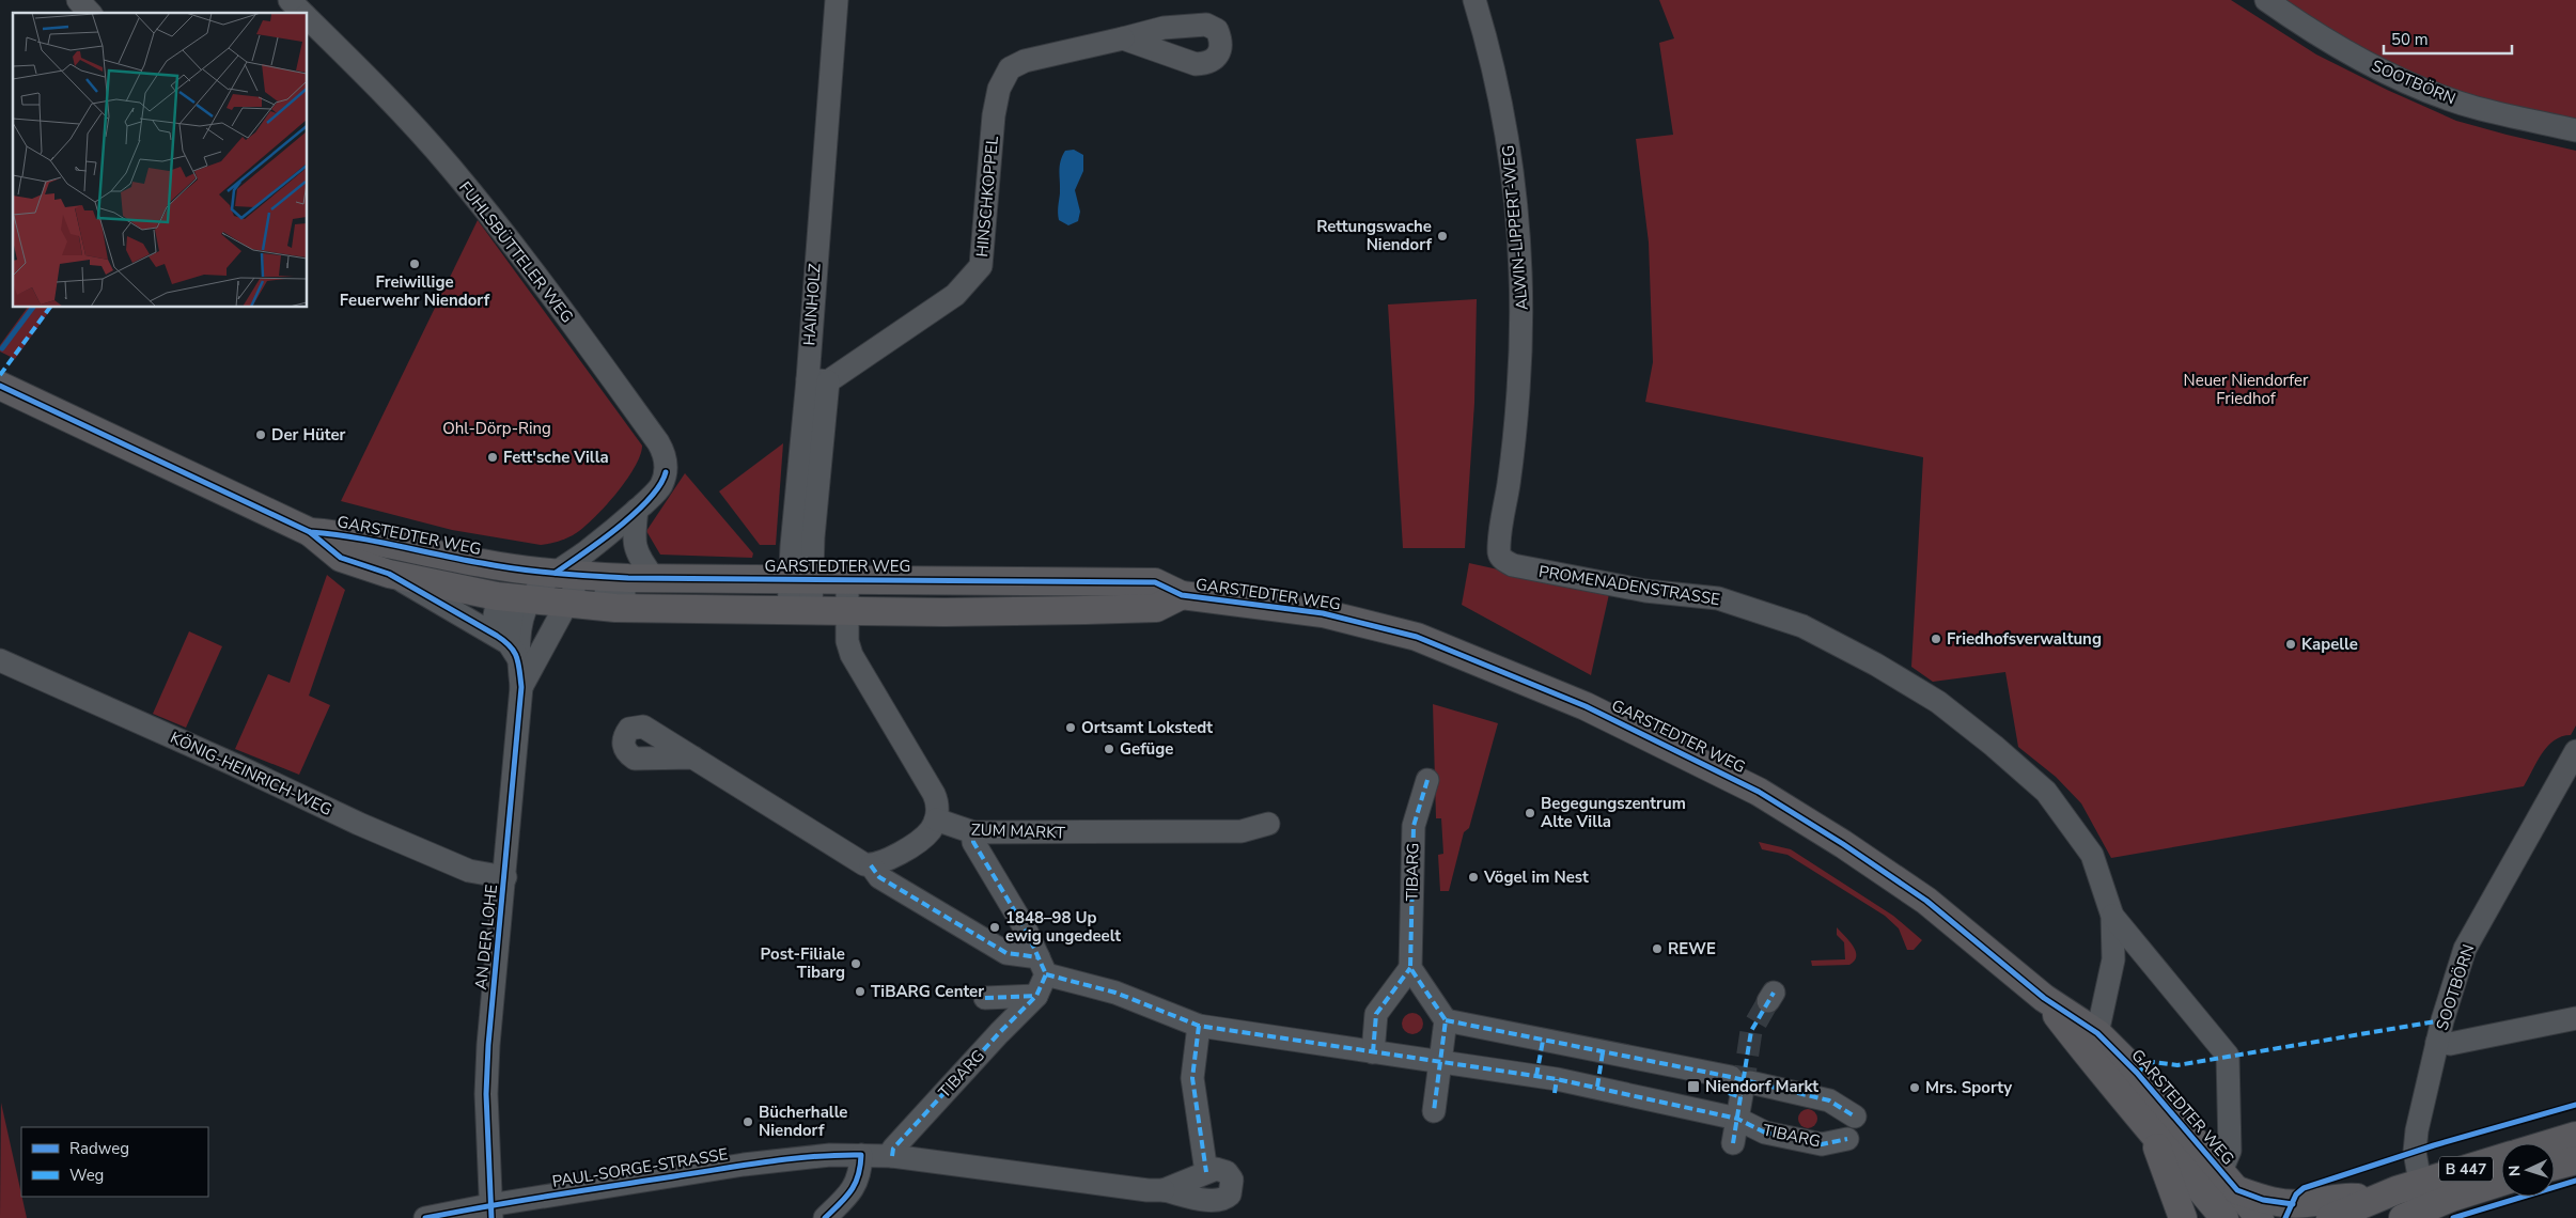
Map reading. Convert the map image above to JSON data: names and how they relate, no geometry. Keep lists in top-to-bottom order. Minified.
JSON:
{"streets":{"main road":["GARSTEDTER WEG","B 447"],"street":["SOOTBÖRN","HINSCHKOPPEL","ALWIN-LIPPERT-WEG","FUHLSBÜTTELER WEG","HAINHOLZ","PROMENADENSTRASSE","KÖNIG-HEINRICH-WEG","ZUM MARKT","TIBARG","AN DER LOHE","PAUL-SORGE-STRASSE"]},"crossings":[["SOOTBÖRN","B 447"],["HINSCHKOPPEL","HAINHOLZ"],["ALWIN-LIPPERT-WEG","PROMENADENSTRASSE"],["FUHLSBÜTTELER WEG","GARSTEDTER WEG"],["FUHLSBÜTTELER WEG","AN DER LOHE"],["HAINHOLZ","GARSTEDTER WEG"],["GARSTEDTER WEG","PROMENADENSTRASSE"],["GARSTEDTER WEG","AN DER LOHE"],["KÖNIG-HEINRICH-WEG","AN DER LOHE"],["TIBARG","PAUL-SORGE-STRASSE"],["AN DER LOHE","PAUL-SORGE-STRASSE"]],"parks":["Neuer Niendorfer Friedhof","Ohl-Dörp-Ring"],"places":{"other":["Rettungswache Niendorf","Freiwillige Feuerwehr Niendorf","Der Hüter","Fett'sche Villa","Friedhofsverwaltung","Kapelle","Ortsamt Lokstedt","Gefüge","Begegungszentrum Alte Villa","Vögel im Nest","1848–98 Up ewig ungedeelt","REWE","Post-Filiale Tibarg","TiBARG Center","Mrs. Sporty","Bücherhalle Niendorf"],"transit":["Niendorf Markt"]},"legend":["Radweg","Weg"],"scale_bar":"50 m","north":"left"}
